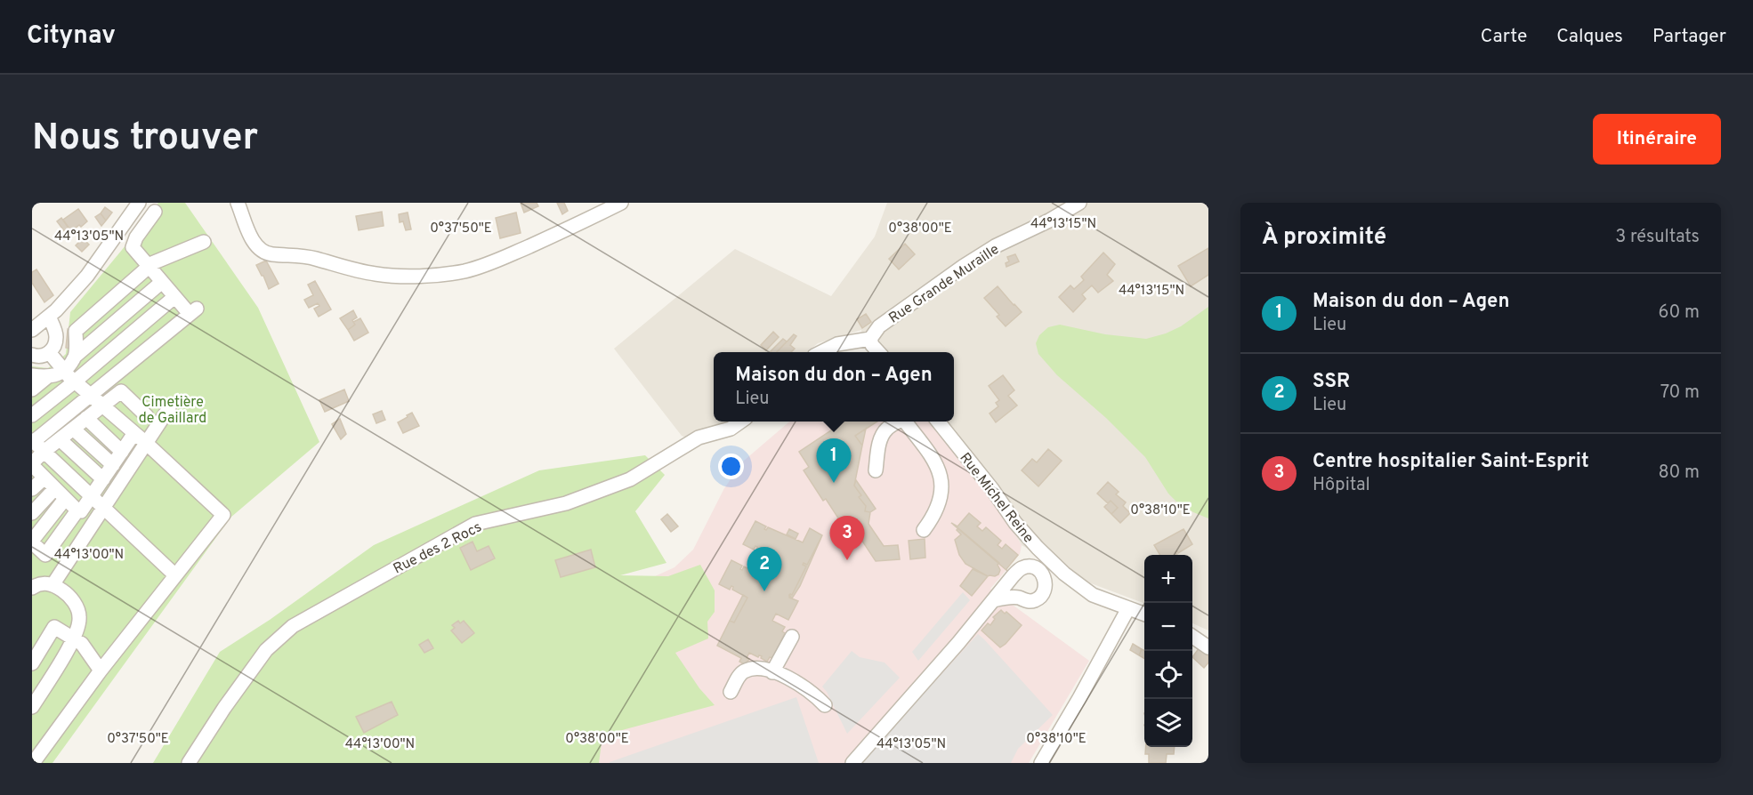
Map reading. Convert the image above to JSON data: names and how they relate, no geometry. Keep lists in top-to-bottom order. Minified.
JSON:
{"streets":{"street":["Rue Grande Muraille","Rue Michel Reine","Rue des 2 Rocs"]},"parks":["Cimetière de Gaillard"],"page":{"header":"Citynav","nav":["Carte","Calques","Partager"],"buttons":"Itinéraire","title":"Nous trouver","heading":["À proximité","3 résultats"],"list":[{"mark":"1","name":"Maison du don – Agen","note":"Lieu","value":"60 m"},{"mark":"2","name":"SSR","note":"Lieu","value":"70 m"},{"mark":"3","name":"Centre hospitalier Saint-Esprit","note":"Hôpital","value":"80 m"}],"popup":["Maison du don – Agen","Lieu"],"pins":["1","3","2"],"map_buttons":["+","−"]},"coordinates":["44°13'15\"N","0°37'50\"E","0°38'00\"E","44°13'05\"N","0°38'10\"E","44°13'00\"N"]}
